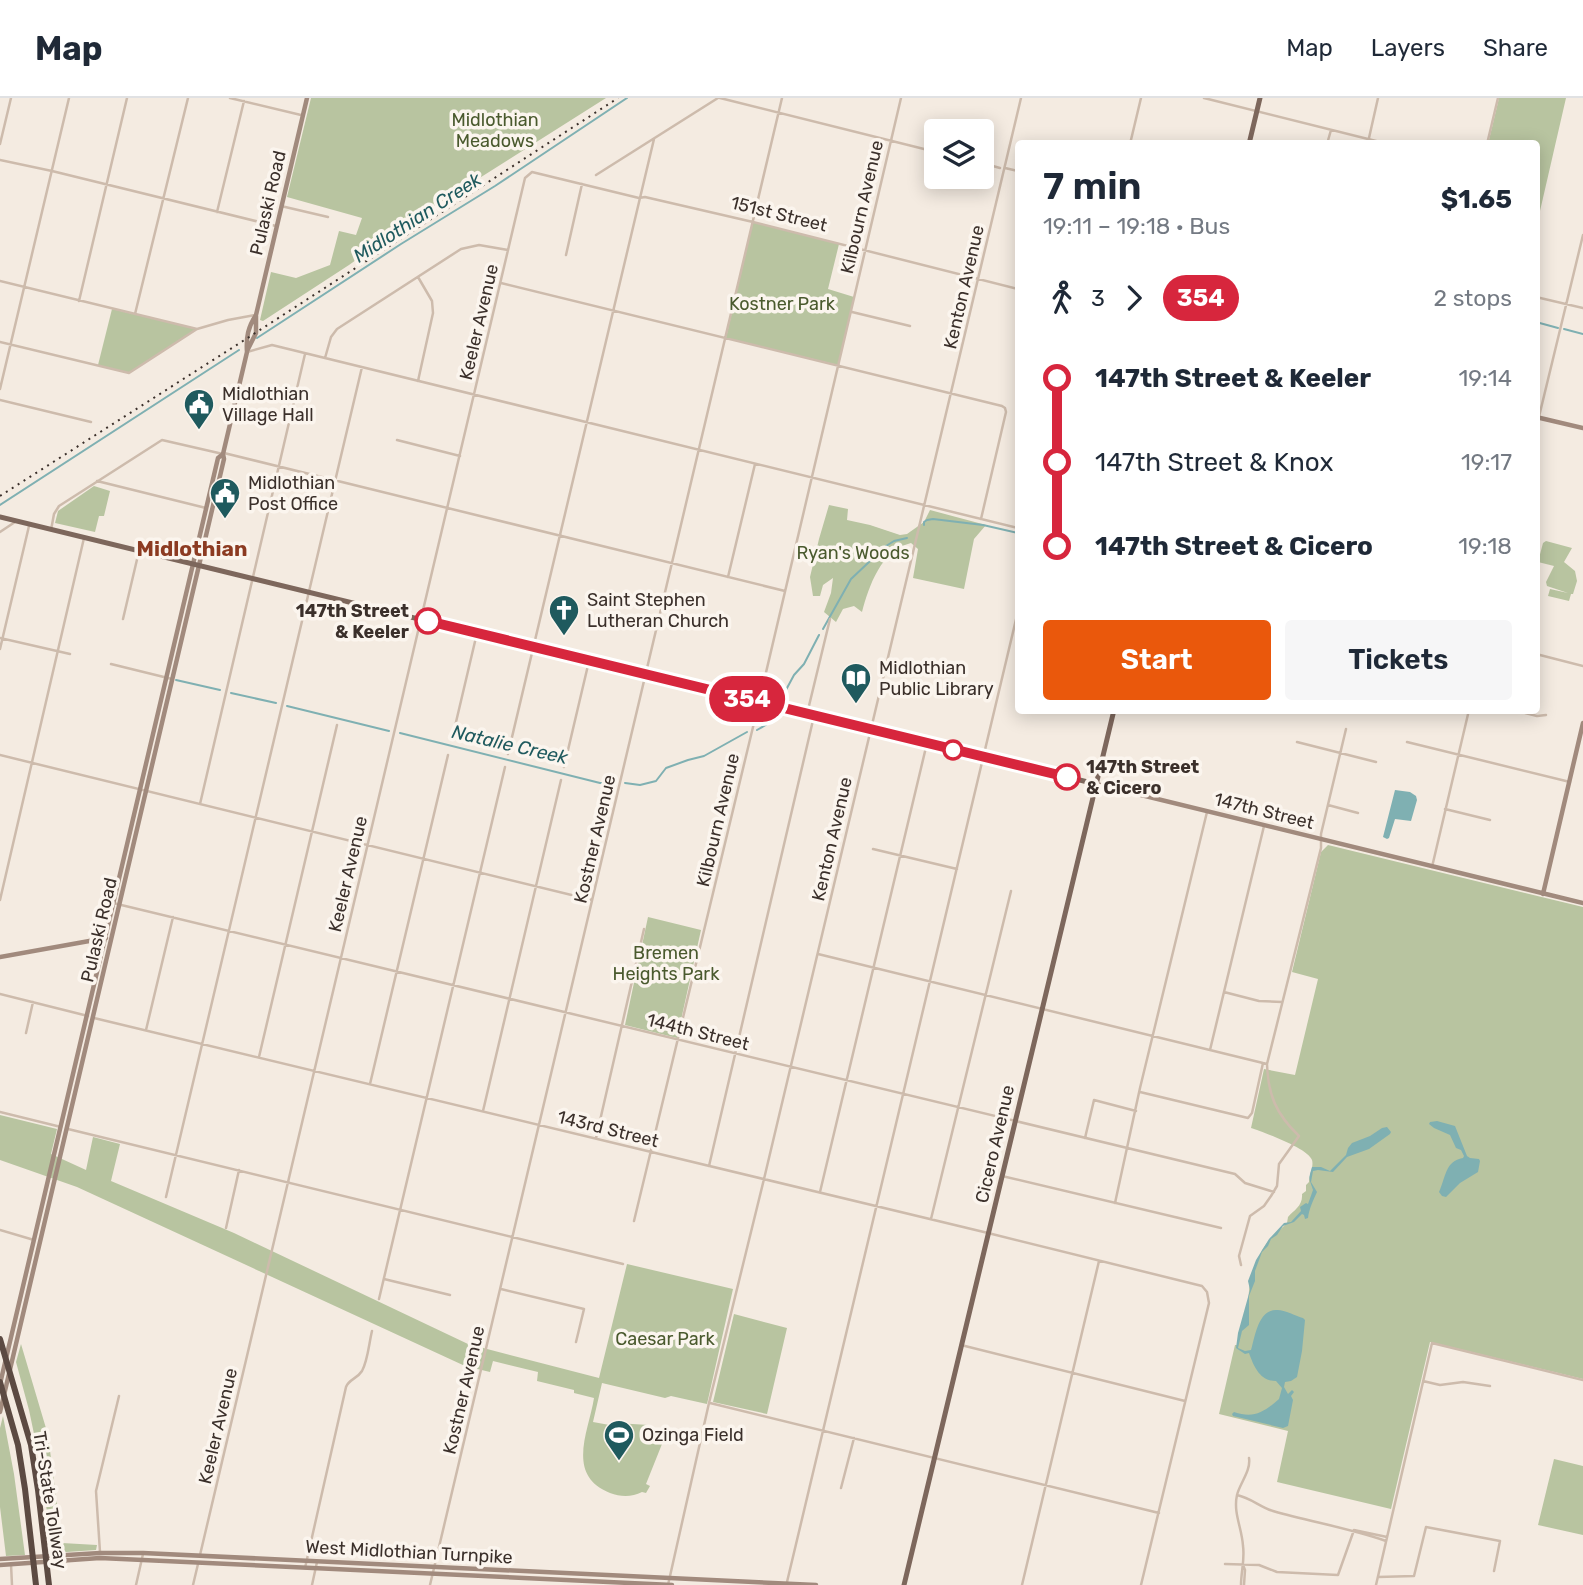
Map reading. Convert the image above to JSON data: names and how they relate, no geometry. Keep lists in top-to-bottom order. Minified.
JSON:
{"streets":{"highway":["Tri-State Tollway"],"main road":["Pulaski Road","147th Street","Cicero Avenue","West Midlothian Turnpike"],"street":["Kilbourn Avenue","151st Street","Kenton Avenue","Keeler Avenue","Kostner Avenue","144th Street","143rd Street"]},"crossings":[["Pulaski Road","147th Street"],["Pulaski Road","144th Street"],["Pulaski Road","143rd Street"],["Pulaski Road","Tri-State Tollway"],["Kilbourn Avenue","151st Street"],["Kilbourn Avenue","147th Street"],["Kilbourn Avenue","144th Street"],["Kilbourn Avenue","143rd Street"],["151st Street","Kenton Avenue"],["151st Street","Keeler Avenue"],["151st Street","Kostner Avenue"],["Kenton Avenue","147th Street"],["Kenton Avenue","144th Street"],["Kenton Avenue","143rd Street"],["Kenton Avenue","West Midlothian Turnpike"],["Keeler Avenue","147th Street"],["Keeler Avenue","144th Street"],["Keeler Avenue","143rd Street"],["Keeler Avenue","West Midlothian Turnpike"],["147th Street","Kostner Avenue"],["147th Street","Cicero Avenue"],["Kostner Avenue","144th Street"],["Kostner Avenue","143rd Street"],["Kostner Avenue","West Midlothian Turnpike"],["144th Street","Cicero Avenue"],["143rd Street","Cicero Avenue"]],"districts":["Midlothian"],"water":["Midlothian Creek","Natalie Creek"],"parks":["Midlothian Meadows","Kostner Park","Ryan's Woods","Bremen Heights Park","Caesar Park"],"places":{"public building":["Midlothian Village Hall","Midlothian Post Office"],"other":["147th Street & Keeler","147th Street & Cicero"],"church":["Saint Stephen Lutheran Church"],"library":["Midlothian Public Library"],"sports":["Ozinga Field"]},"lines":["bus line 354"],"page":{"header":"Map","nav":["Map","Layers","Share"],"on_map":"354","heading":["7 min","19:11 – 19:18 · Bus","$1.65"],"legs":["3","354","2 stops"],"list":[{"name":"147th Street & Keeler","value":"19:14"},{"name":"147th Street & Knox","value":"19:17"},{"name":"147th Street & Cicero","value":"19:18"}],"buttons":["Start","Tickets"]}}
